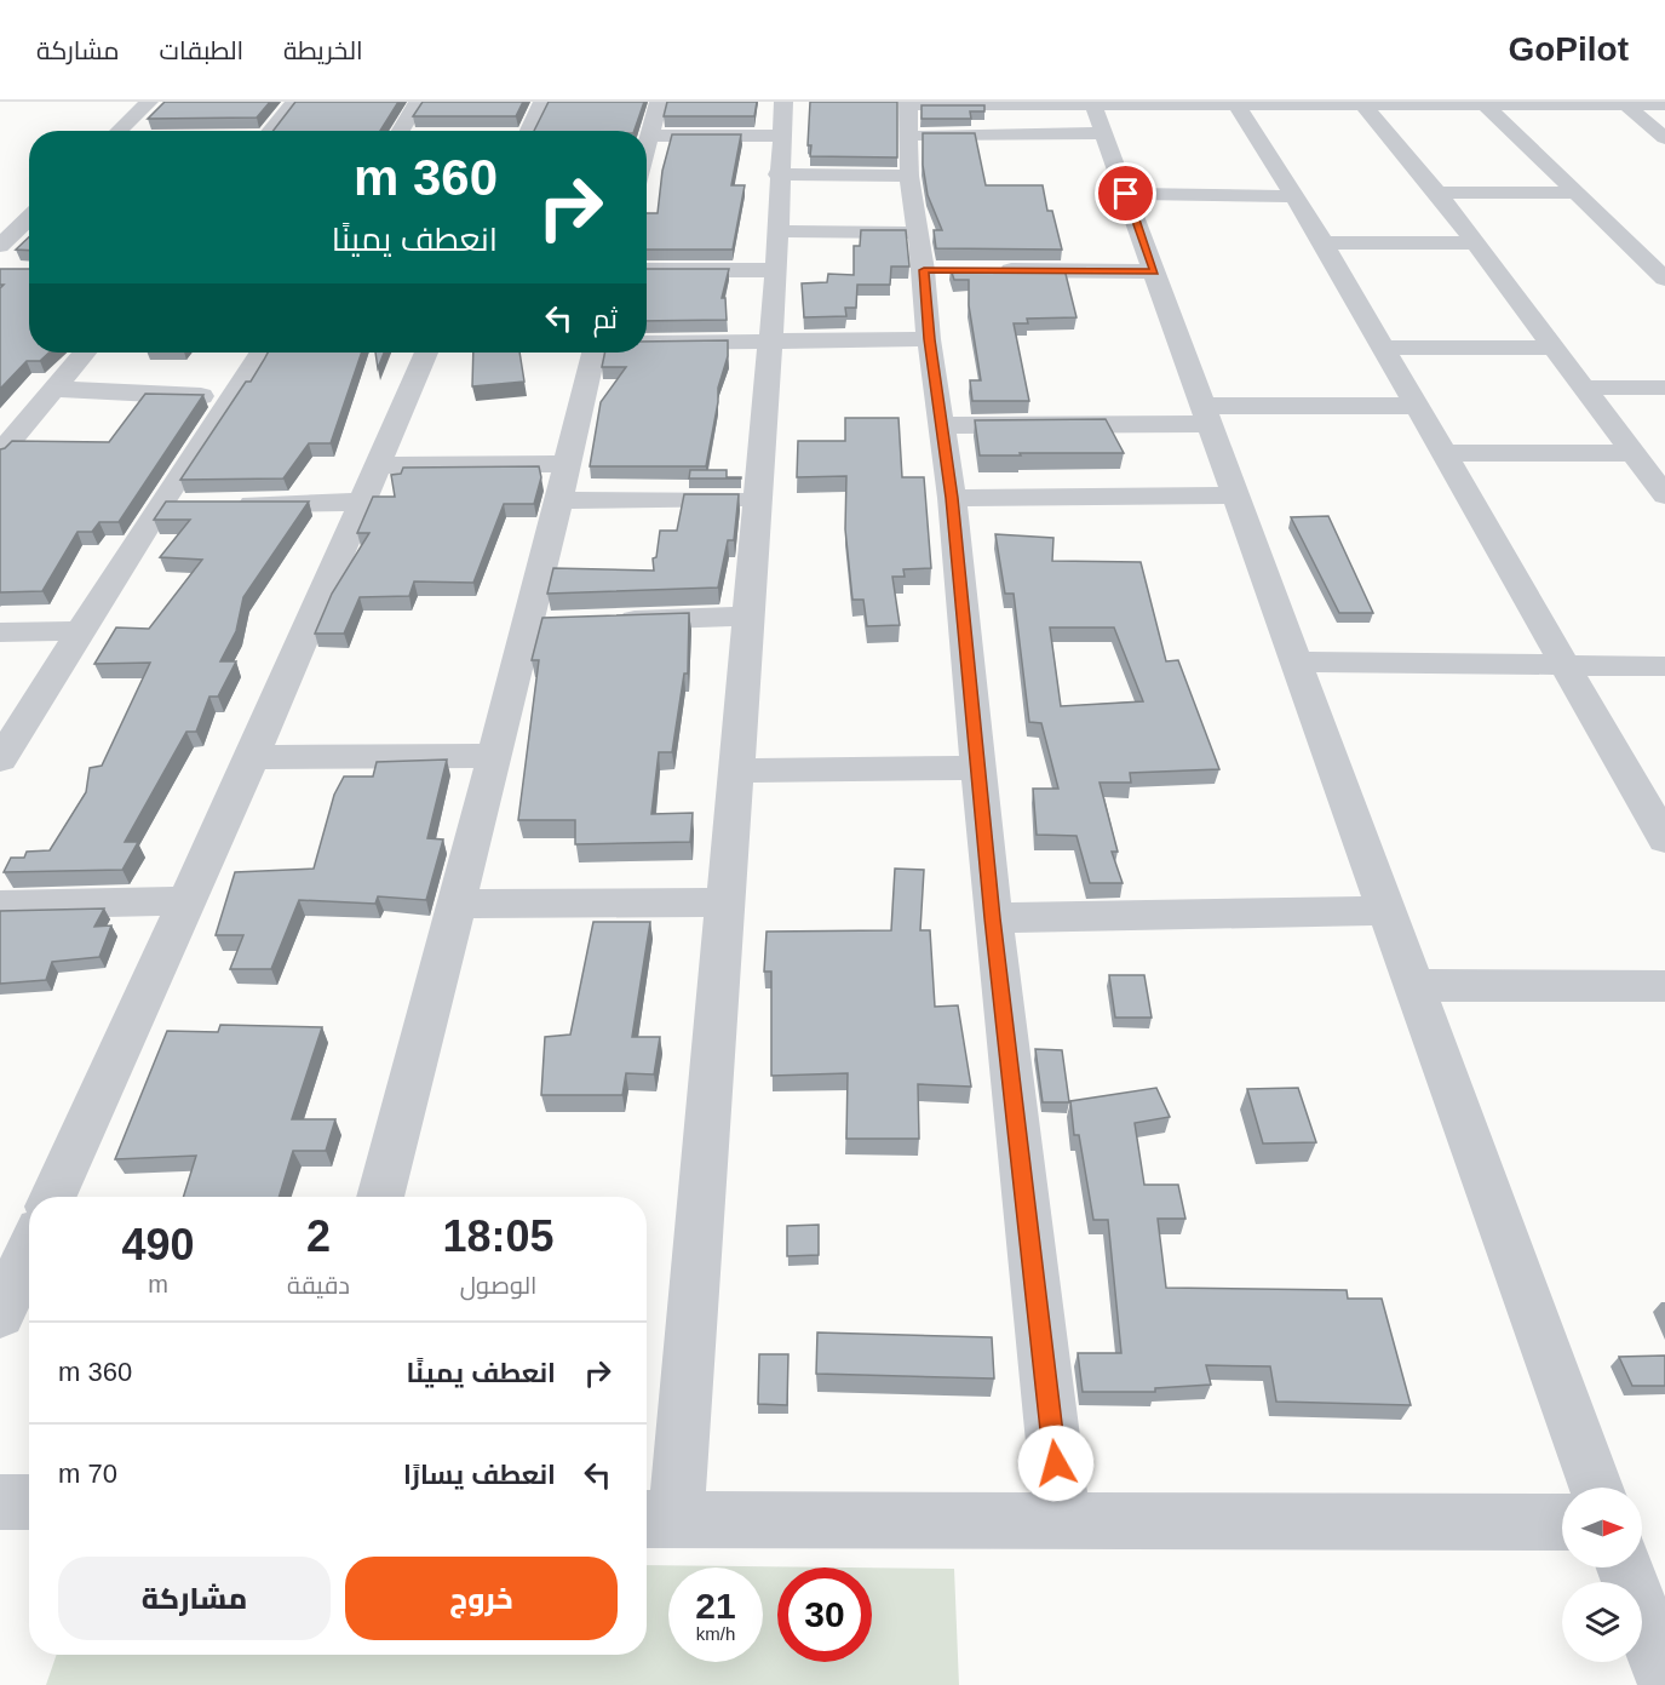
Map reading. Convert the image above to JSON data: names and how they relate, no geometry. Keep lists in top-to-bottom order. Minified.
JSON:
{"north":"right","page":{"header":"GoPilot","nav":["الخريطة","الطبقات","مشاركة"],"turn":["360 m","انعطف يمينًا"],"then":"ثم","eta":["18:05","الوصول","2","دقيقة","490","m"],"list":[{"name":"انعطف يمينًا","value":"360 m"},{"name":"انعطف يسارًا","value":"70 m"}],"buttons":["خروج","مشاركة"],"speed":"21 km/h","limit":"30"}}
